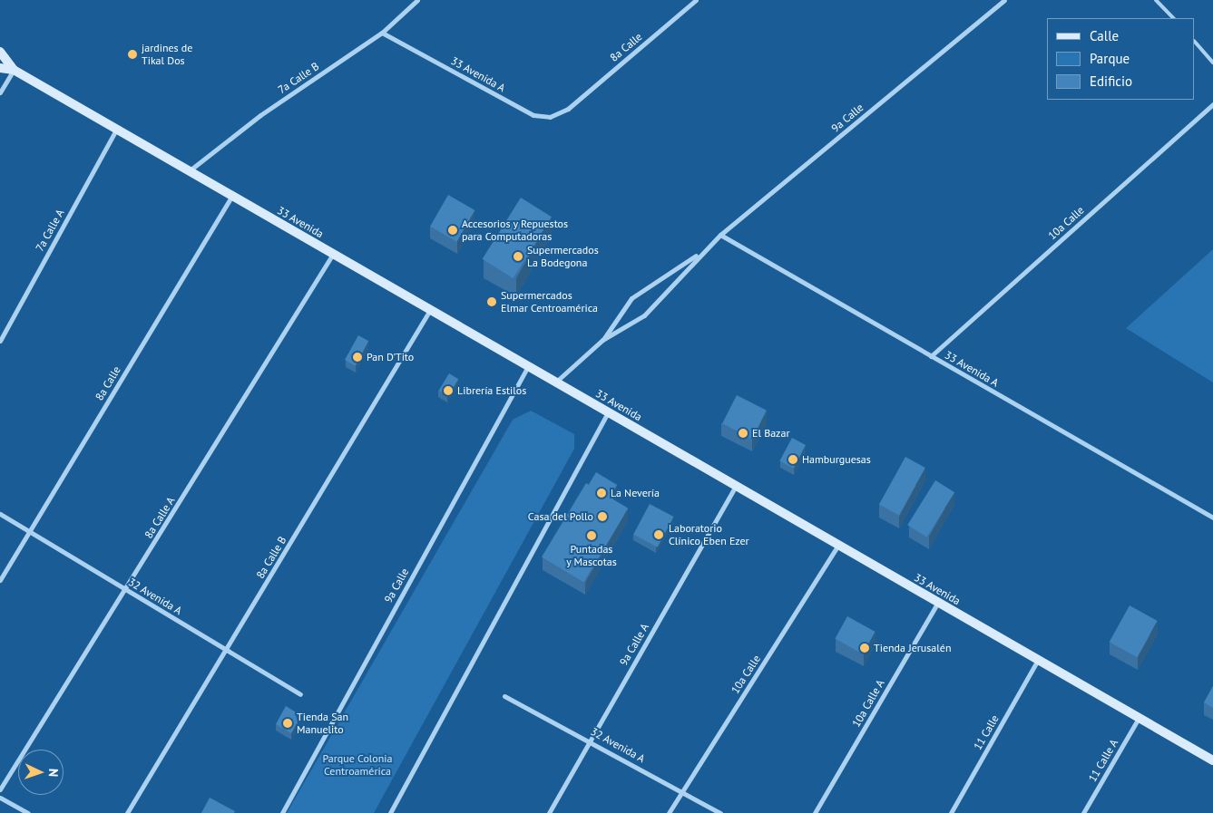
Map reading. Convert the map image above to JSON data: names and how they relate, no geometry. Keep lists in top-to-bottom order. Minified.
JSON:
{"streets":{"street":["8a Calle","33 Avenida A","7a Calle B","9a Calle","33 Avenida","10a Calle","7a Calle A","8a Calle A","8a Calle B","32 Avenida A","9a Calle A","10a Calle A","11 Calle","11 Calle A"]},"crossings":[["8a Calle","33 Avenida A"],["8a Calle","33 Avenida"],["8a Calle","32 Avenida A"],["33 Avenida A","7a Calle B"],["33 Avenida A","9a Calle"],["33 Avenida A","10a Calle"],["7a Calle B","33 Avenida"],["9a Calle","33 Avenida"],["33 Avenida","10a Calle"],["33 Avenida","7a Calle A"],["33 Avenida","8a Calle A"],["33 Avenida","8a Calle B"],["33 Avenida","9a Calle A"],["33 Avenida","10a Calle A"],["33 Avenida","11 Calle"],["33 Avenida","11 Calle A"],["10a Calle","32 Avenida A"],["8a Calle A","32 Avenida A"],["8a Calle B","32 Avenida A"],["32 Avenida A","9a Calle A"]],"parks":["Parque Colonia Centroamérica"],"places":["jardines de Tikal Dos","Accesorios y Repuestos para Computadoras","Supermercados La Bodegona","Supermercados Elmar Centroamérica","Pan D'Tito","Librería Estilos","El Bazar","Hamburguesas","La Nevería","Casa del Pollo","Laboratorio Clínico Eben Ezer","Puntadas y Mascotas","Tienda Jerusalén","Tienda San Manuelito"],"legend":["Calle","Parque","Edificio"],"north":"right"}
